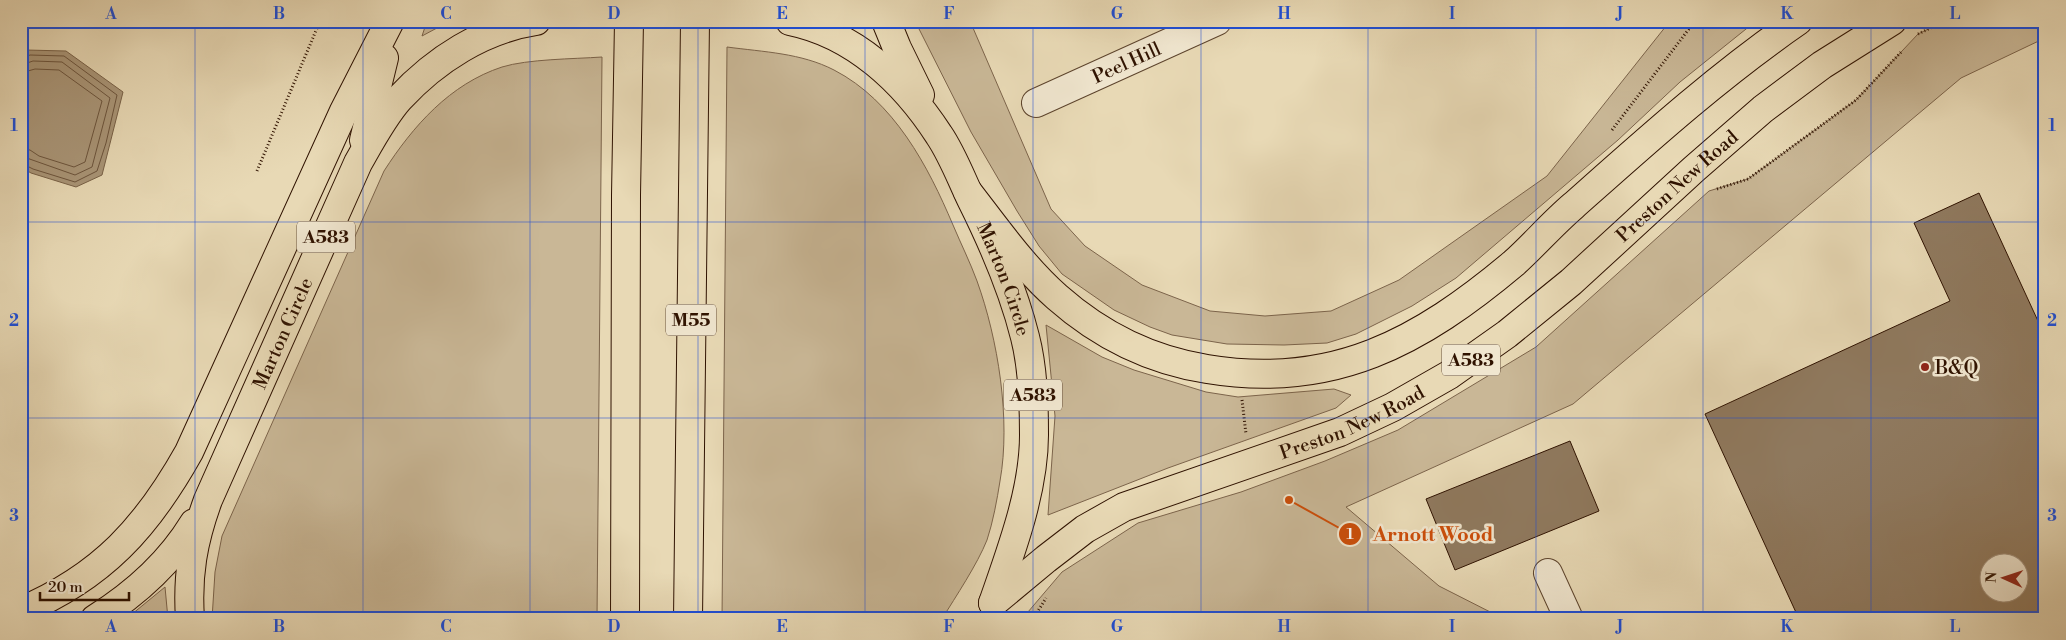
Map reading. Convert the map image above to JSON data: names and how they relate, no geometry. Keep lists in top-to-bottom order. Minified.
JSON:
{"streets":{"highway":["Preston New Road","A583","Marton Circle","M55"],"street":["Peel Hill"]},"crossings":[["Preston New Road","Marton Circle"],["A583","Marton Circle"]],"places":["B&Q","Arnott Wood"],"scale_bar":"20 m","north":"left","grid":{"columns":["A","B","C","D","E","F","G","H","I","J","K","L"],"rows":["1","2","3"]}}
